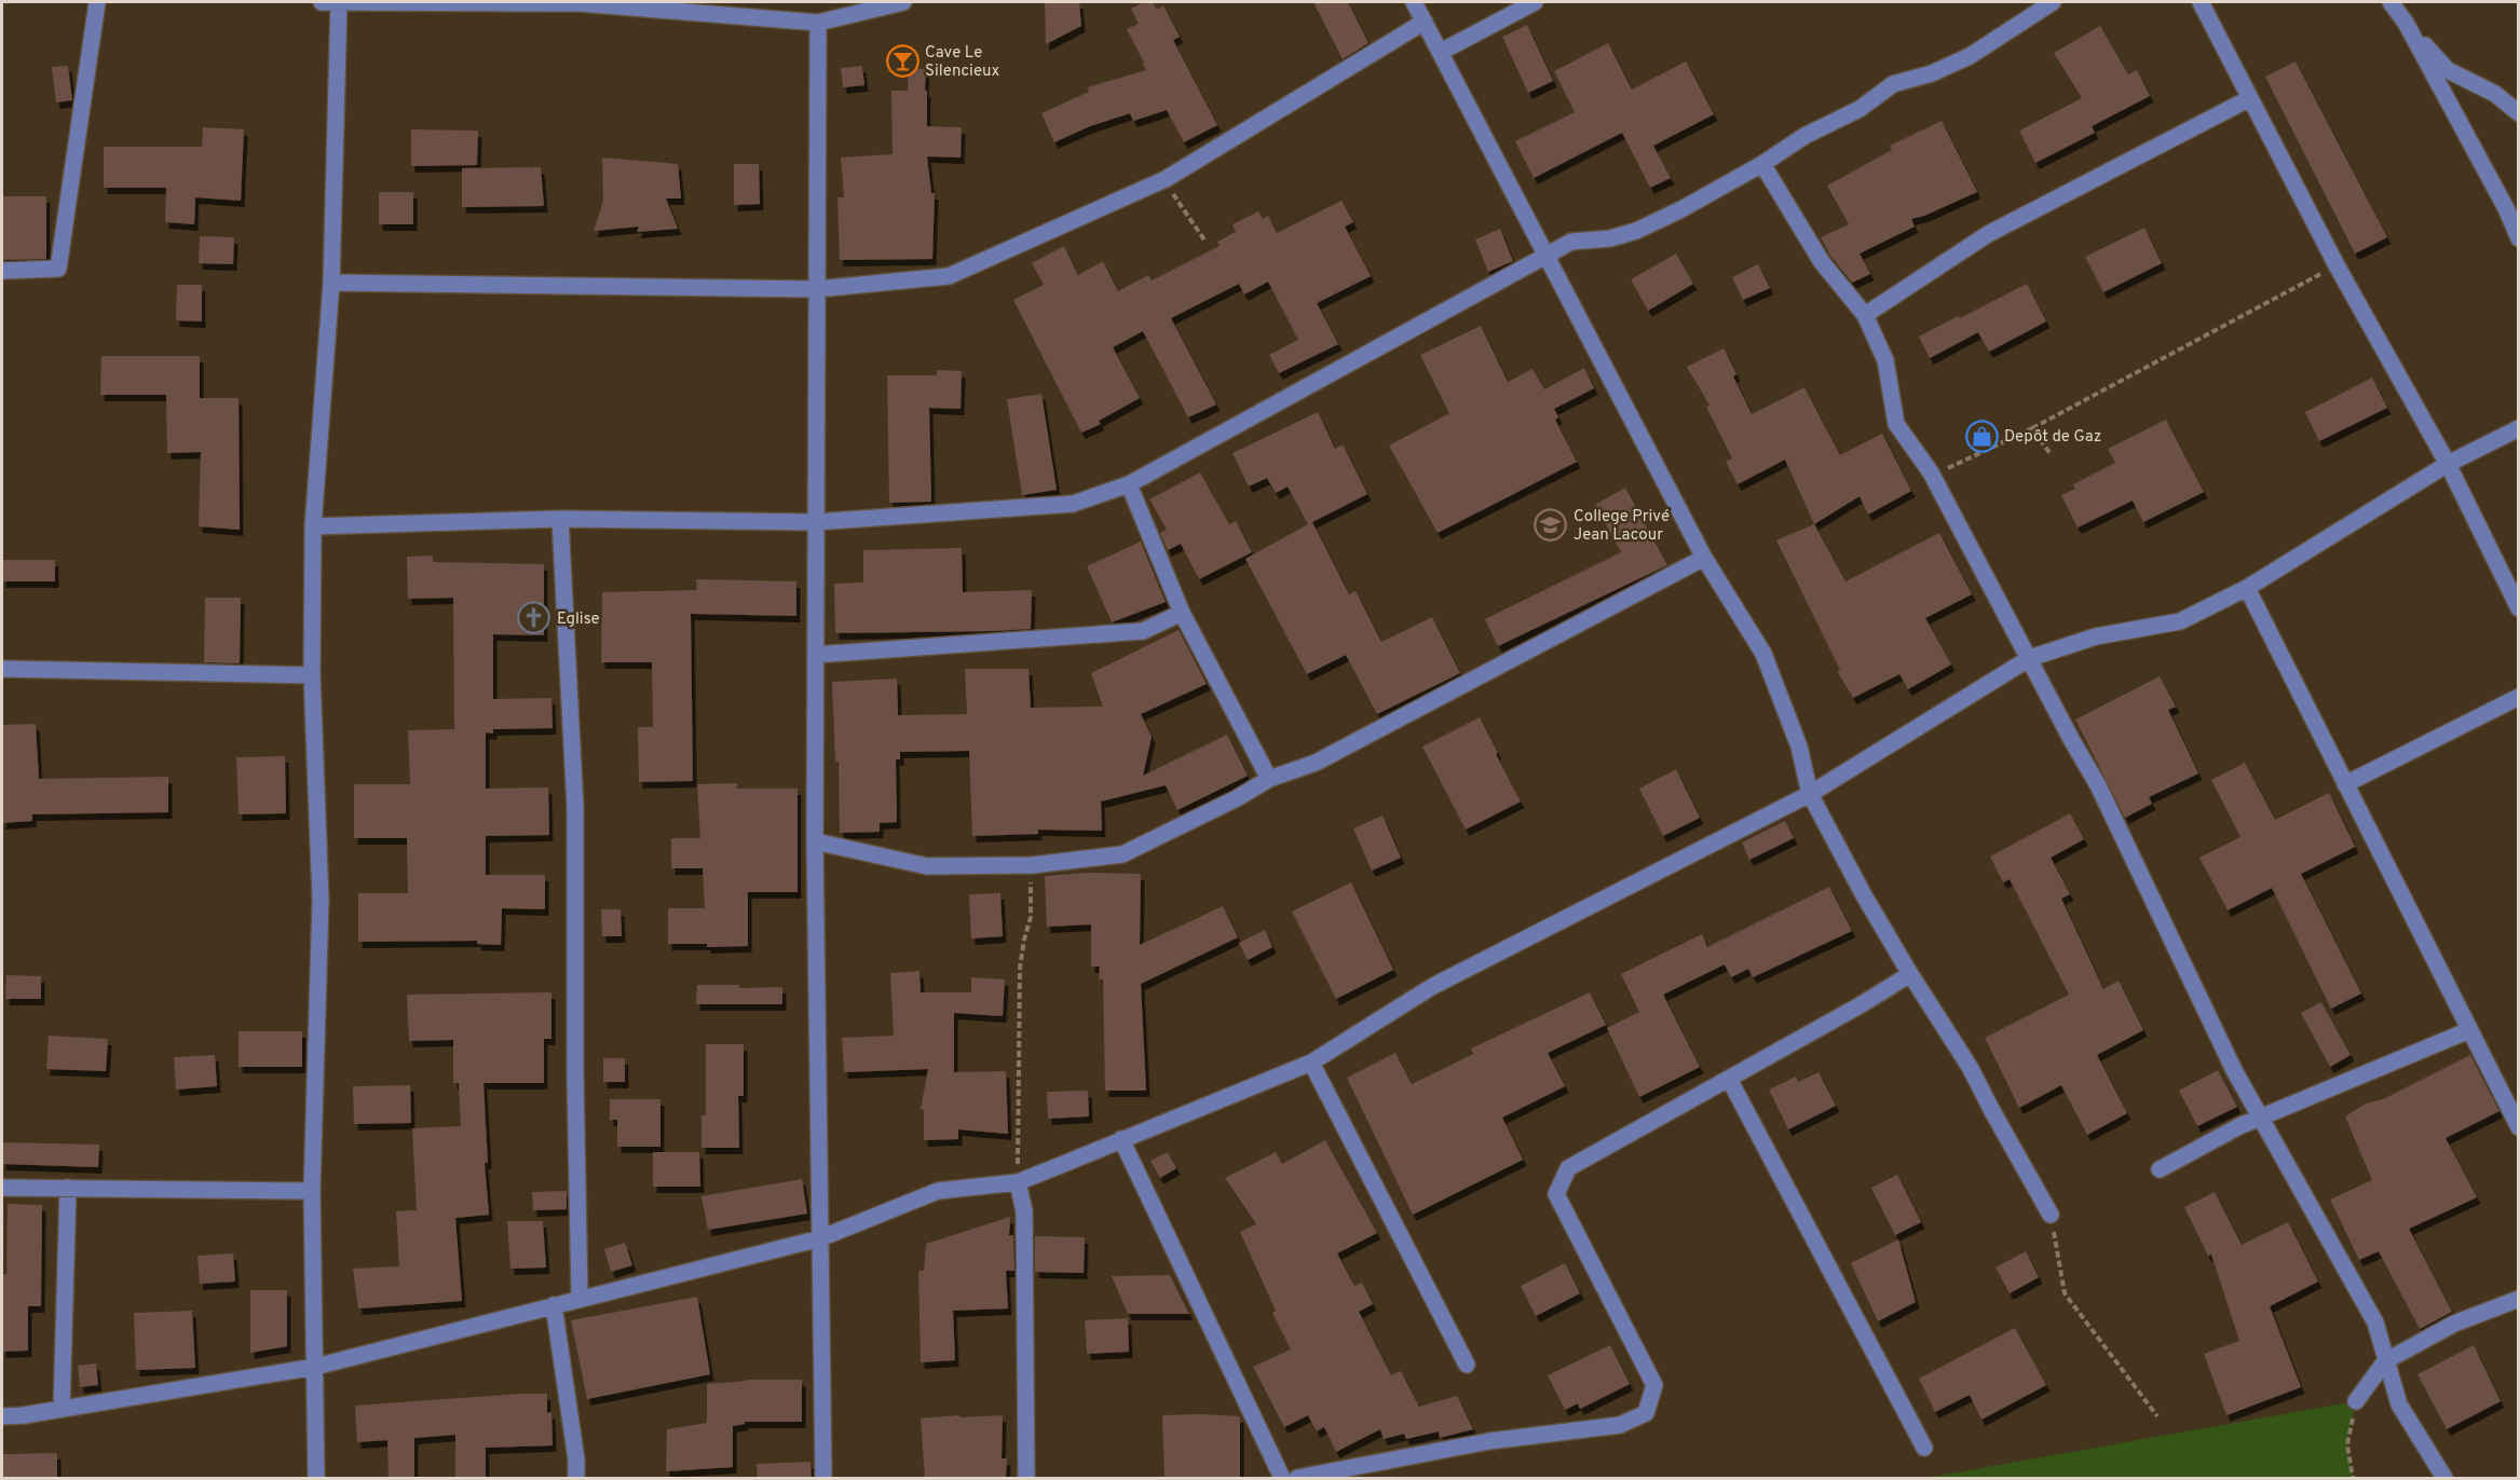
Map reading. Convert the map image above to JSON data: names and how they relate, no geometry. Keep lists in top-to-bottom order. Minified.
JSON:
{"places":{"bar":["Cave Le Silencieux"],"shop":["Depôt de Gaz"],"school or university":["College Privé Jean Lacour"],"church":["Eglise"]}}
